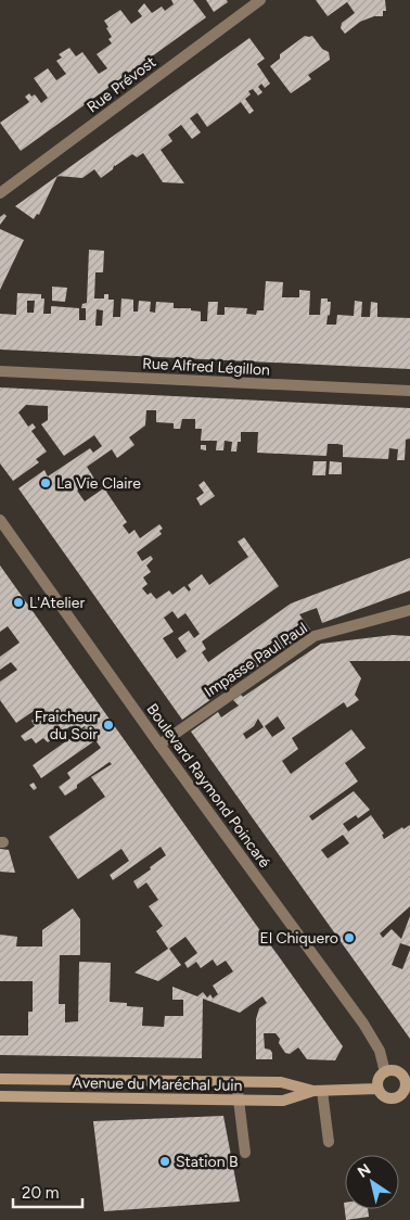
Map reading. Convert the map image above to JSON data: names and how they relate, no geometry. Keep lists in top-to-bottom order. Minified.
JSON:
{"streets":{"main road":["Avenue du Maréchal Juin"],"street":["Rue Prévost","Rue Alfred Légillon","Impasse Paul Paul","Boulevard Raymond Poincaré"]},"crossings":[["Impasse Paul Paul","Boulevard Raymond Poincaré"],["Boulevard Raymond Poincaré","Avenue du Maréchal Juin"]],"places":["La Vie Claire","L'Atelier","Fraicheur du Soir","El Chiquero","Station B"],"scale_bar":"20 m","north":"top left"}
